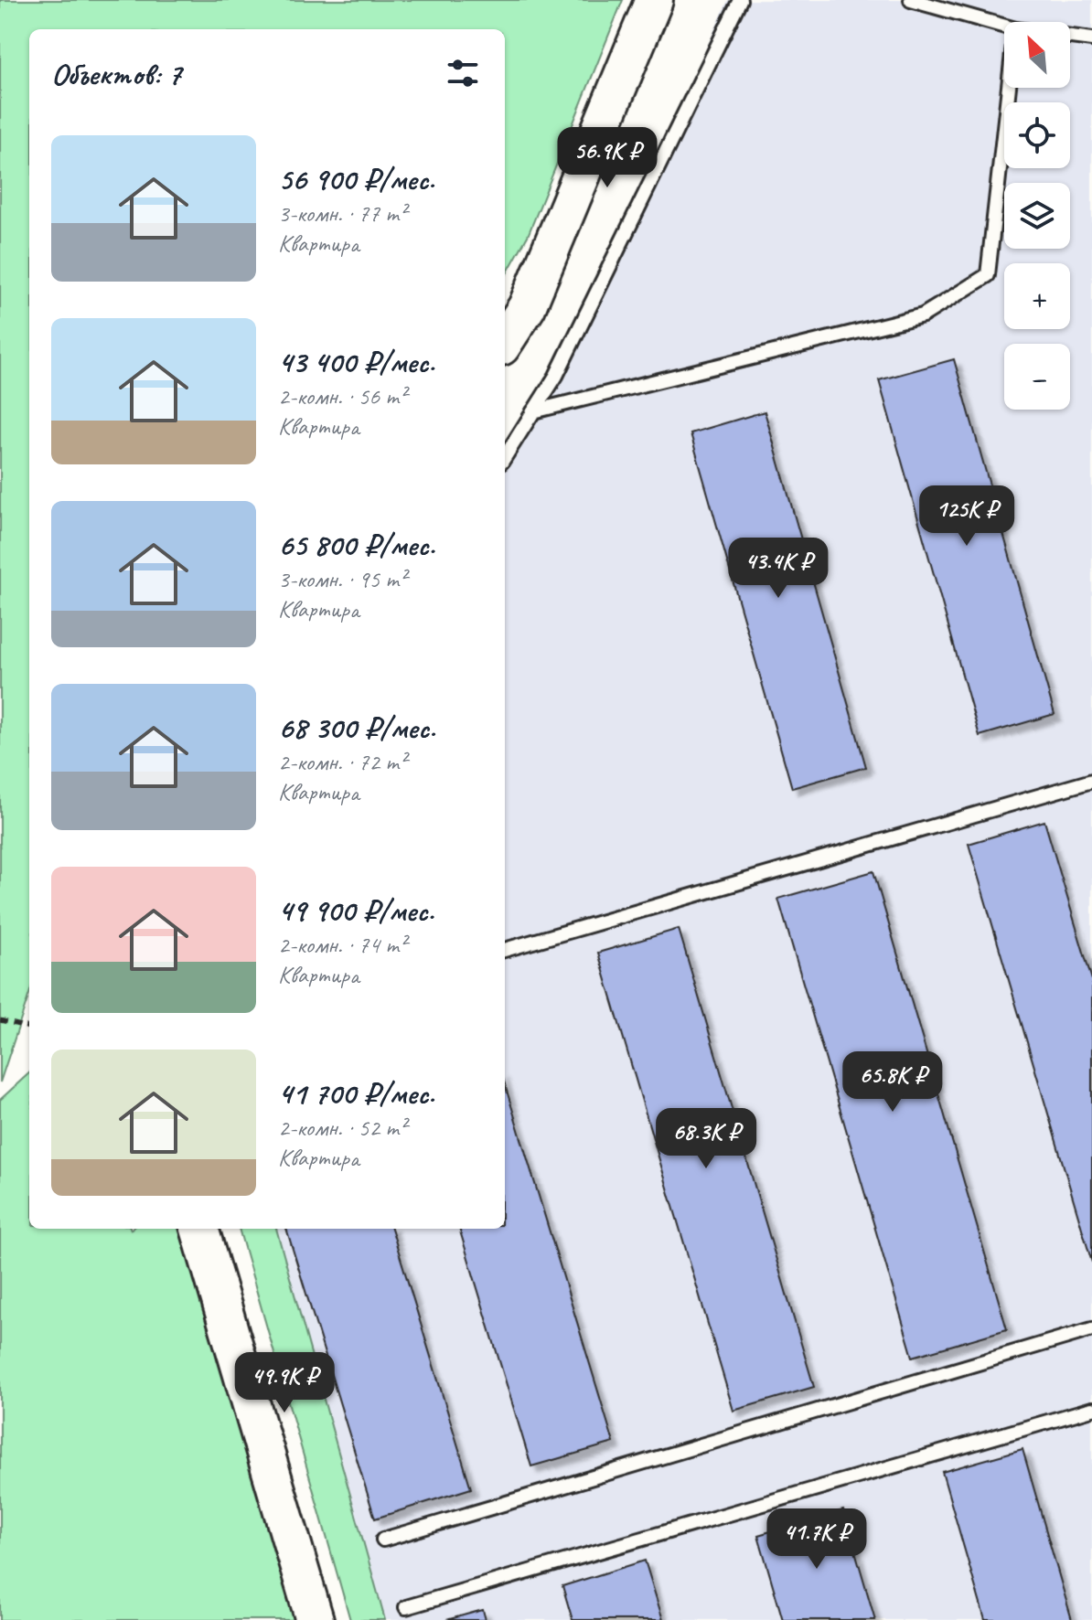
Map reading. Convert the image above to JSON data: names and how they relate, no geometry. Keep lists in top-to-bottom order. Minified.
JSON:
{"north":"top left","page":{"map_buttons":["+","−"],"heading":"Объектов: 7","list":[{"name":"56 900 ₽/мес.","note":"3-комн. · 77 m² · Квартира"},{"name":"43 400 ₽/мес.","note":"2-комн. · 56 m² · Квартира"},{"name":"65 800 ₽/мес.","note":"3-комн. · 95 m² · Квартира"},{"name":"68 300 ₽/мес.","note":"2-комн. · 72 m² · Квартира"},{"name":"49 900 ₽/мес.","note":"2-комн. · 74 m² · Квартира"},{"name":"41 700 ₽/мес.","note":"2-комн. · 52 m² · Квартира"}],"price":["56.9K ₽","125K ₽","43.4K ₽","65.8K ₽","68.3K ₽","49.9K ₽","41.7K ₽"]}}
